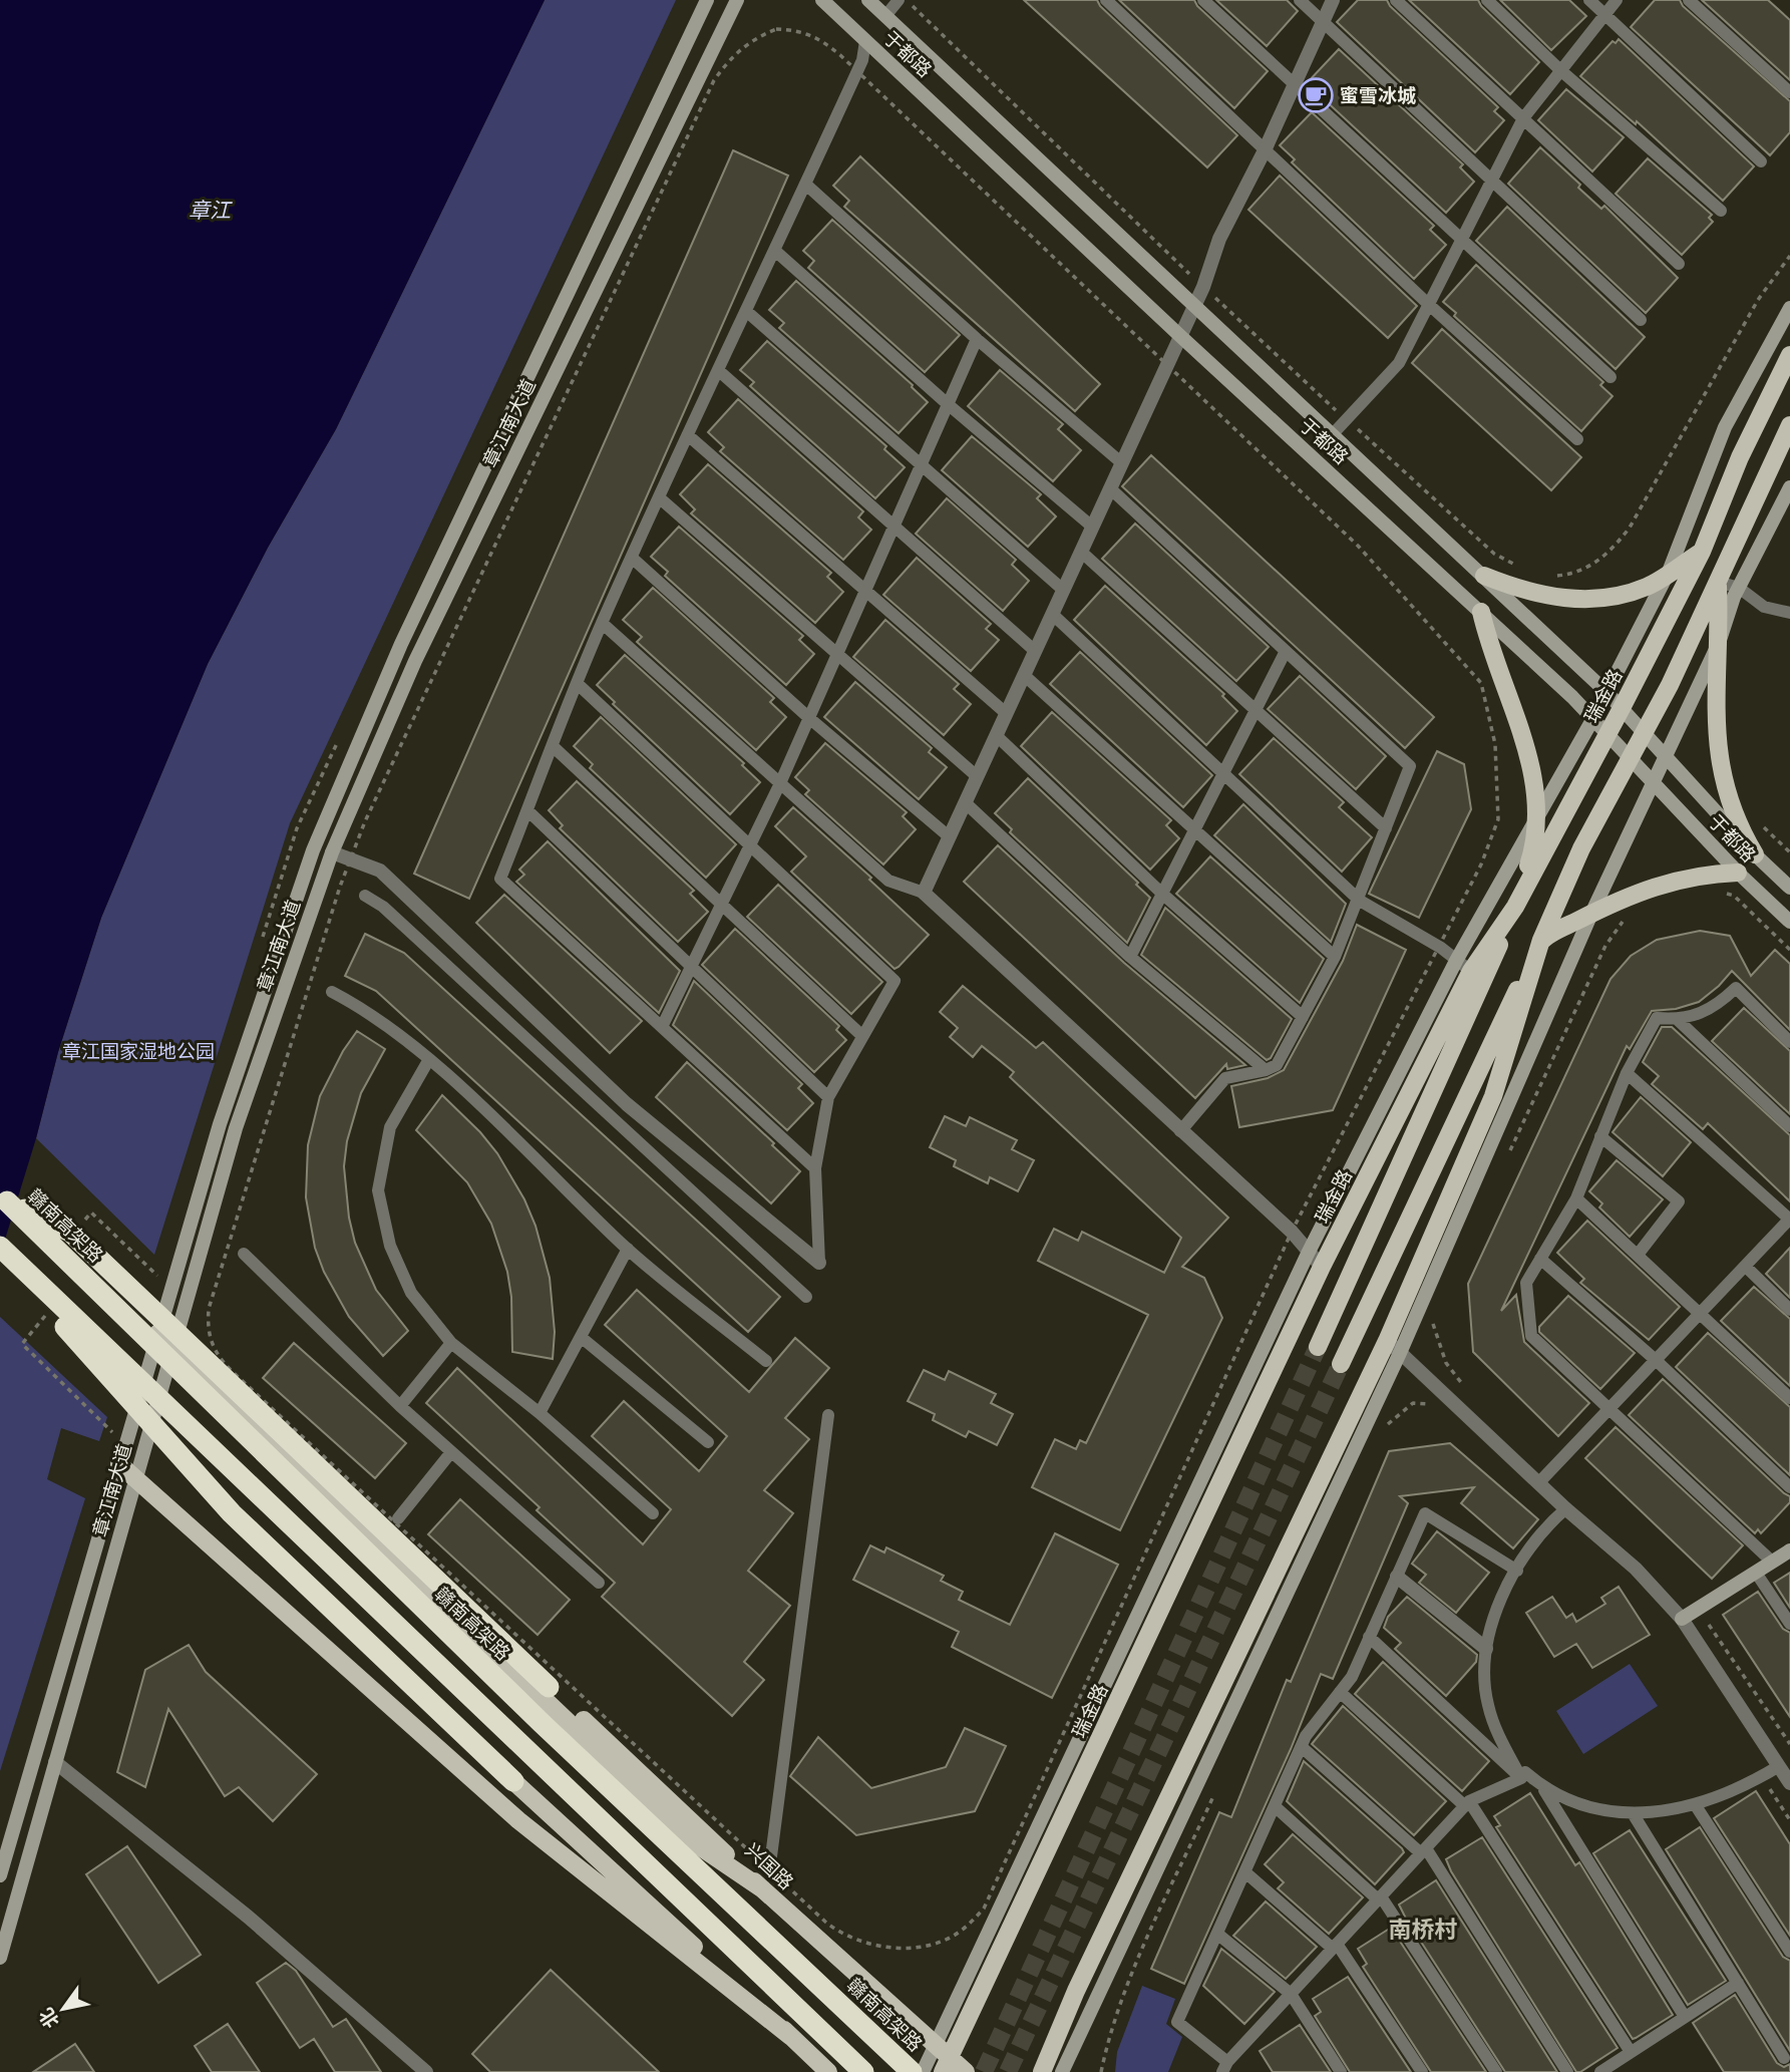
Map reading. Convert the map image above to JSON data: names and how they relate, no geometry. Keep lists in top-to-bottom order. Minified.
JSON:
{"streets":{"highway":["赣南高架路"],"main road":["于都路","章江南大道","瑞金路","兴国路"]},"crossings":[["于都路","瑞金路"],["瑞金路","兴国路"],["赣南高架路","兴国路"]],"districts":["南桥村"],"water":["章江"],"parks":["章江国家湿地公园"],"places":{"cafe":["蜜雪冰城"]},"north":"bottom left"}
